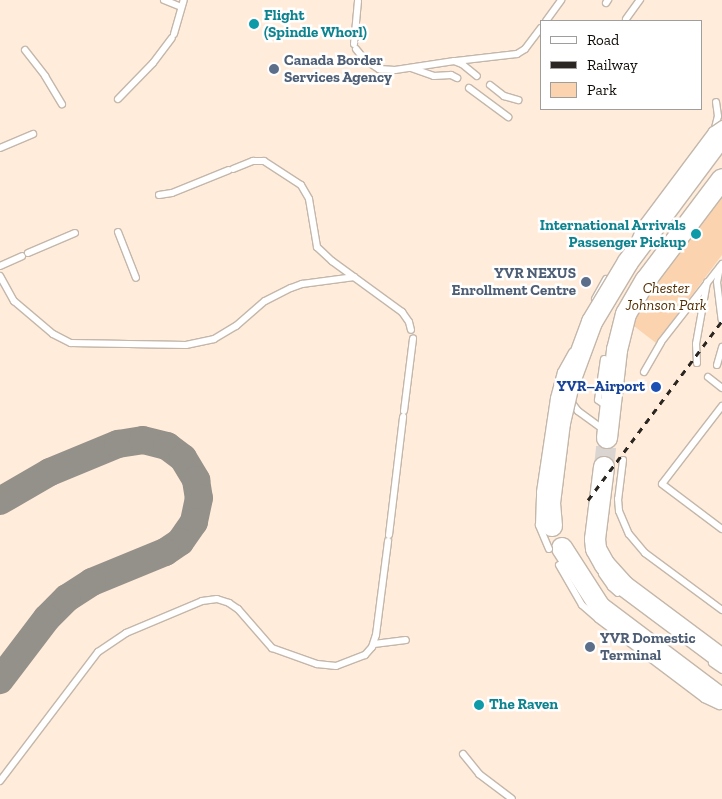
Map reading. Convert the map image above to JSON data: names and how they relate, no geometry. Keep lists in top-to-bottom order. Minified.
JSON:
{"parks":["Chester Johnson Park"],"places":["Flight (Spindle Whorl)","Canada Border Services Agency","International Arrivals Passenger Pickup","YVR NEXUS Enrollment Centre","YVR–Airport","YVR Domestic Terminal","The Raven"],"legend":["Road","Railway","Park"]}
